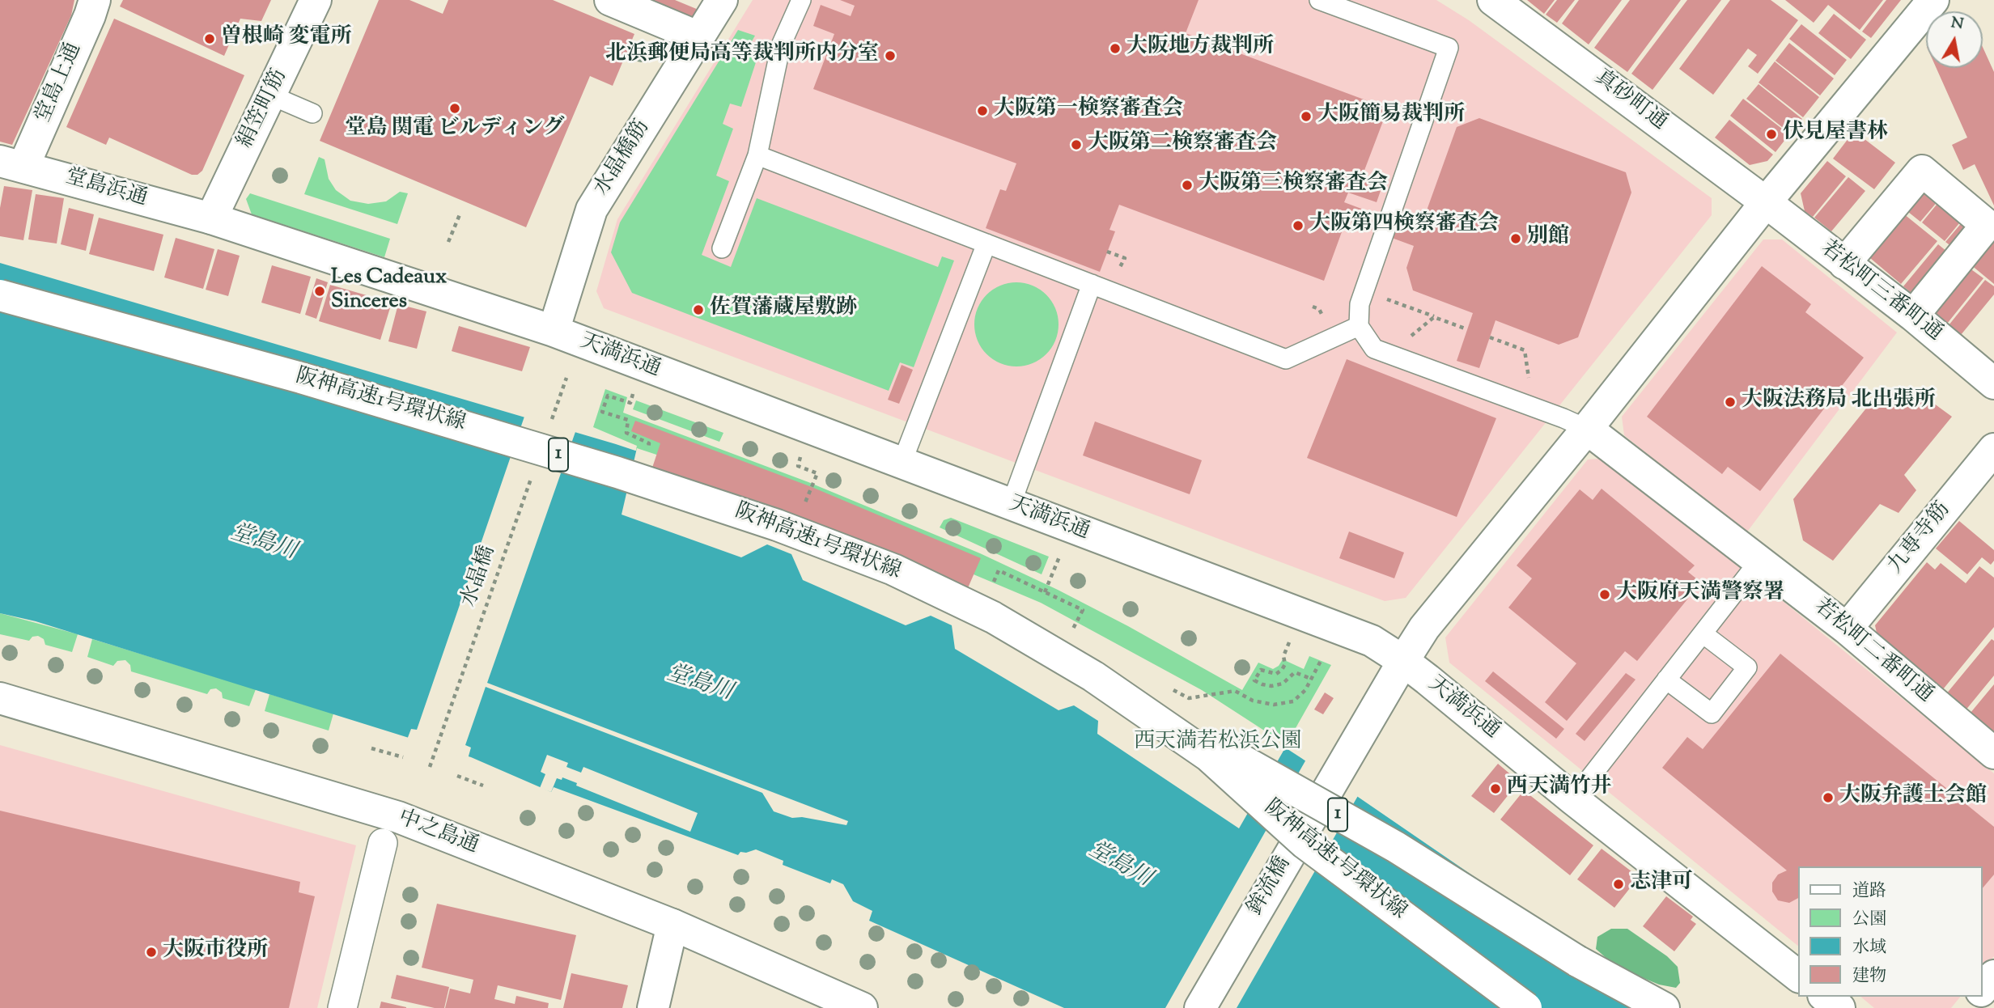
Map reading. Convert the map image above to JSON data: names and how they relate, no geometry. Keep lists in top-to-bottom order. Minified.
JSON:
{"streets":{"main road":["堂島上通","真砂町通","絹笠町筋","水晶橋筋","堂島浜通","若松町三番町通","天満浜通","阪神高速1号環状線","1","九専寺筋","若松町二番町通","中之島通","鉾流橋"],"path":["水晶橋"]},"crossings":[["堂島上通","堂島浜通"],["真砂町通","若松町三番町通"],["真砂町通","鉾流橋"],["絹笠町筋","堂島浜通"],["絹笠町筋","天満浜通"],["水晶橋筋","天満浜通"],["堂島浜通","天満浜通"],["若松町三番町通","鉾流橋"],["天満浜通","鉾流橋"],["阪神高速1号環状線","1"],["九専寺筋","若松町二番町通"],["若松町二番町通","鉾流橋"]],"water":["堂島川"],"parks":["西天満若松浜公園"],"places":["曽根崎 変電所","大阪地方裁判所","北浜郵便局高等裁判所内分室","堂島 関電 ビルディング","大阪第一検察審査会","大阪簡易裁判所","伏見屋書林","大阪第二検察審査会","大阪第三検察審査会","大阪第四検察審査会","別館","Les Cadeaux Sinceres","佐賀藩蔵屋敷跡","大阪法務局 北出張所","大阪府天満警察署","西天満竹井","大阪弁護士会館","志津可","大阪市役所"],"legend":["道路","公園","水域","建物"],"north":"top"}
